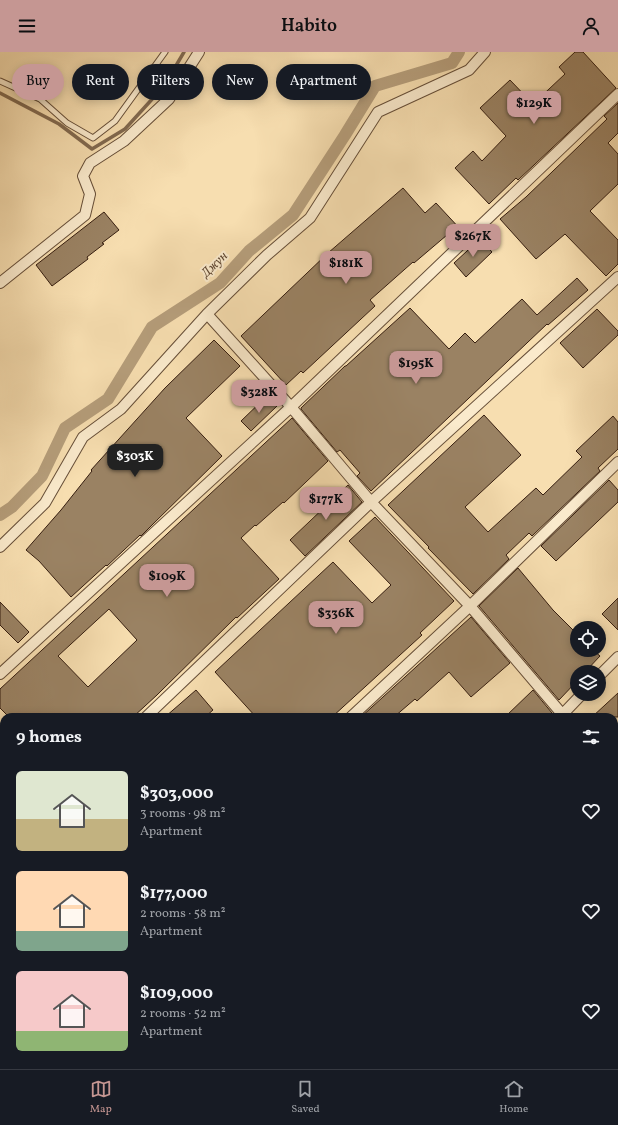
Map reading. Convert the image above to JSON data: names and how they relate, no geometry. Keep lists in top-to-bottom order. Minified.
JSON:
{"water":["Джун"],"page":{"header":"Habito","chip":["Buy","Rent","Filters","New","Apartment"],"price":["$129K","$267K","$181K","$195K","$328K","$303K","$177K","$109K","$336K"],"heading":"9 homes","list":[{"name":"$303,000","note":"3 rooms · 98 m² · Apartment"},{"name":"$177,000","note":"2 rooms · 58 m² · Apartment"},{"name":"$109,000","note":"2 rooms · 52 m² · Apartment"}],"tabs":["Map","Saved","Home"]}}
